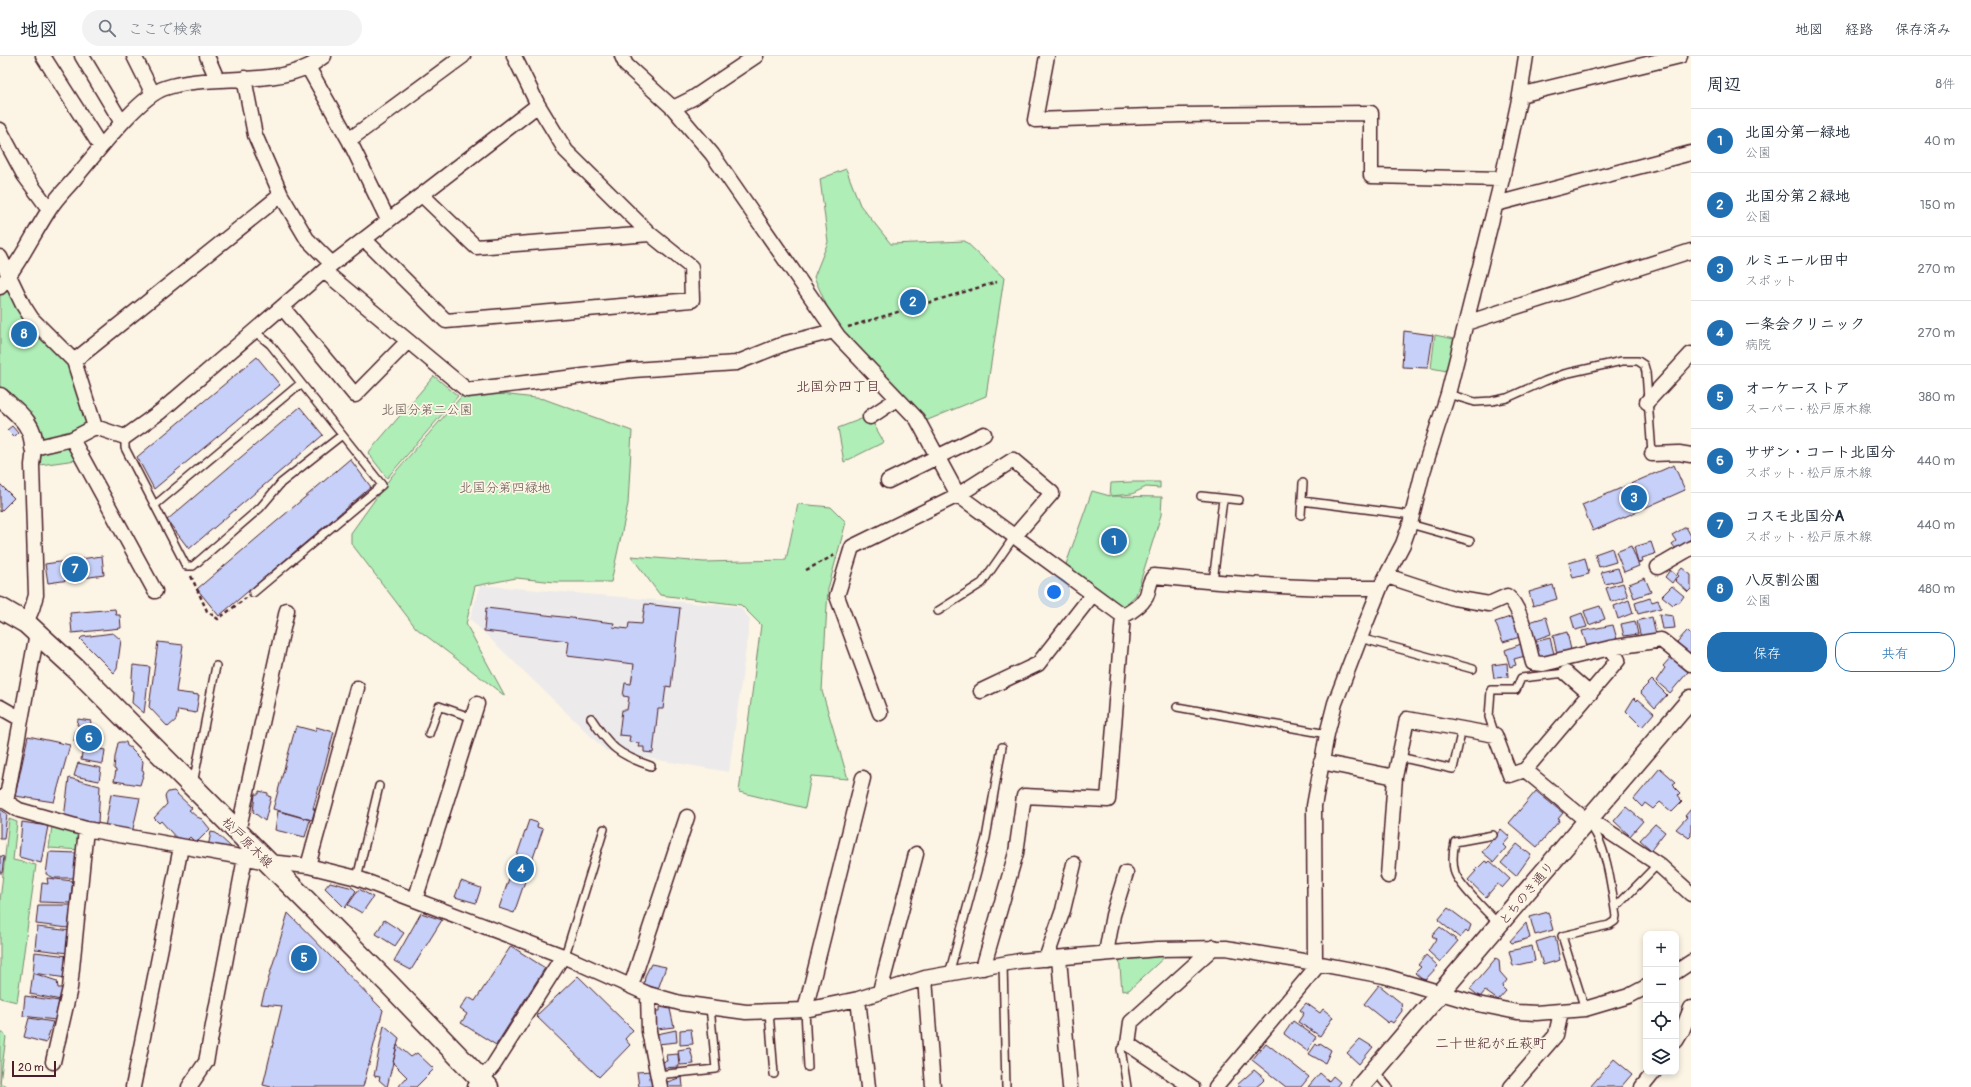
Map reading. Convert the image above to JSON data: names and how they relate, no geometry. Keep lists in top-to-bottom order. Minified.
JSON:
{"streets":{"main road":["松戸原木線"],"street":["とちのき通り"]},"districts":["北国分四丁目","二十世紀が丘萩町"],"parks":["北国分第二公園","北国分第四緑地"],"scale_bar":"20 m","page":{"header":"地図","search":"ここで検索","nav":["地図","経路","保存済み"],"heading":["周辺","8件"],"list":[{"mark":"1","name":"北国分第一緑地","note":"公園","value":"40 m"},{"mark":"2","name":"北国分第２緑地","note":"公園","value":"150 m"},{"mark":"3","name":"ルミエール田中","note":"スポット","value":"270 m"},{"mark":"4","name":"一条会クリニック","note":"病院","value":"270 m"},{"mark":"5","name":"オーケーストア","note":"スーパー · 松戸原木線","value":"380 m"},{"mark":"6","name":"サザン・コート北国分","note":"スポット · 松戸原木線","value":"440 m"},{"mark":"7","name":"コスモ北国分A","note":"スポット · 松戸原木線","value":"440 m"},{"mark":"8","name":"八反割公園","note":"公園","value":"480 m"}],"pins":["2","8","3","1","7","6","4","5"],"buttons":["保存","共有"],"map_buttons":["+","−"],"scale":"20 m"}}
